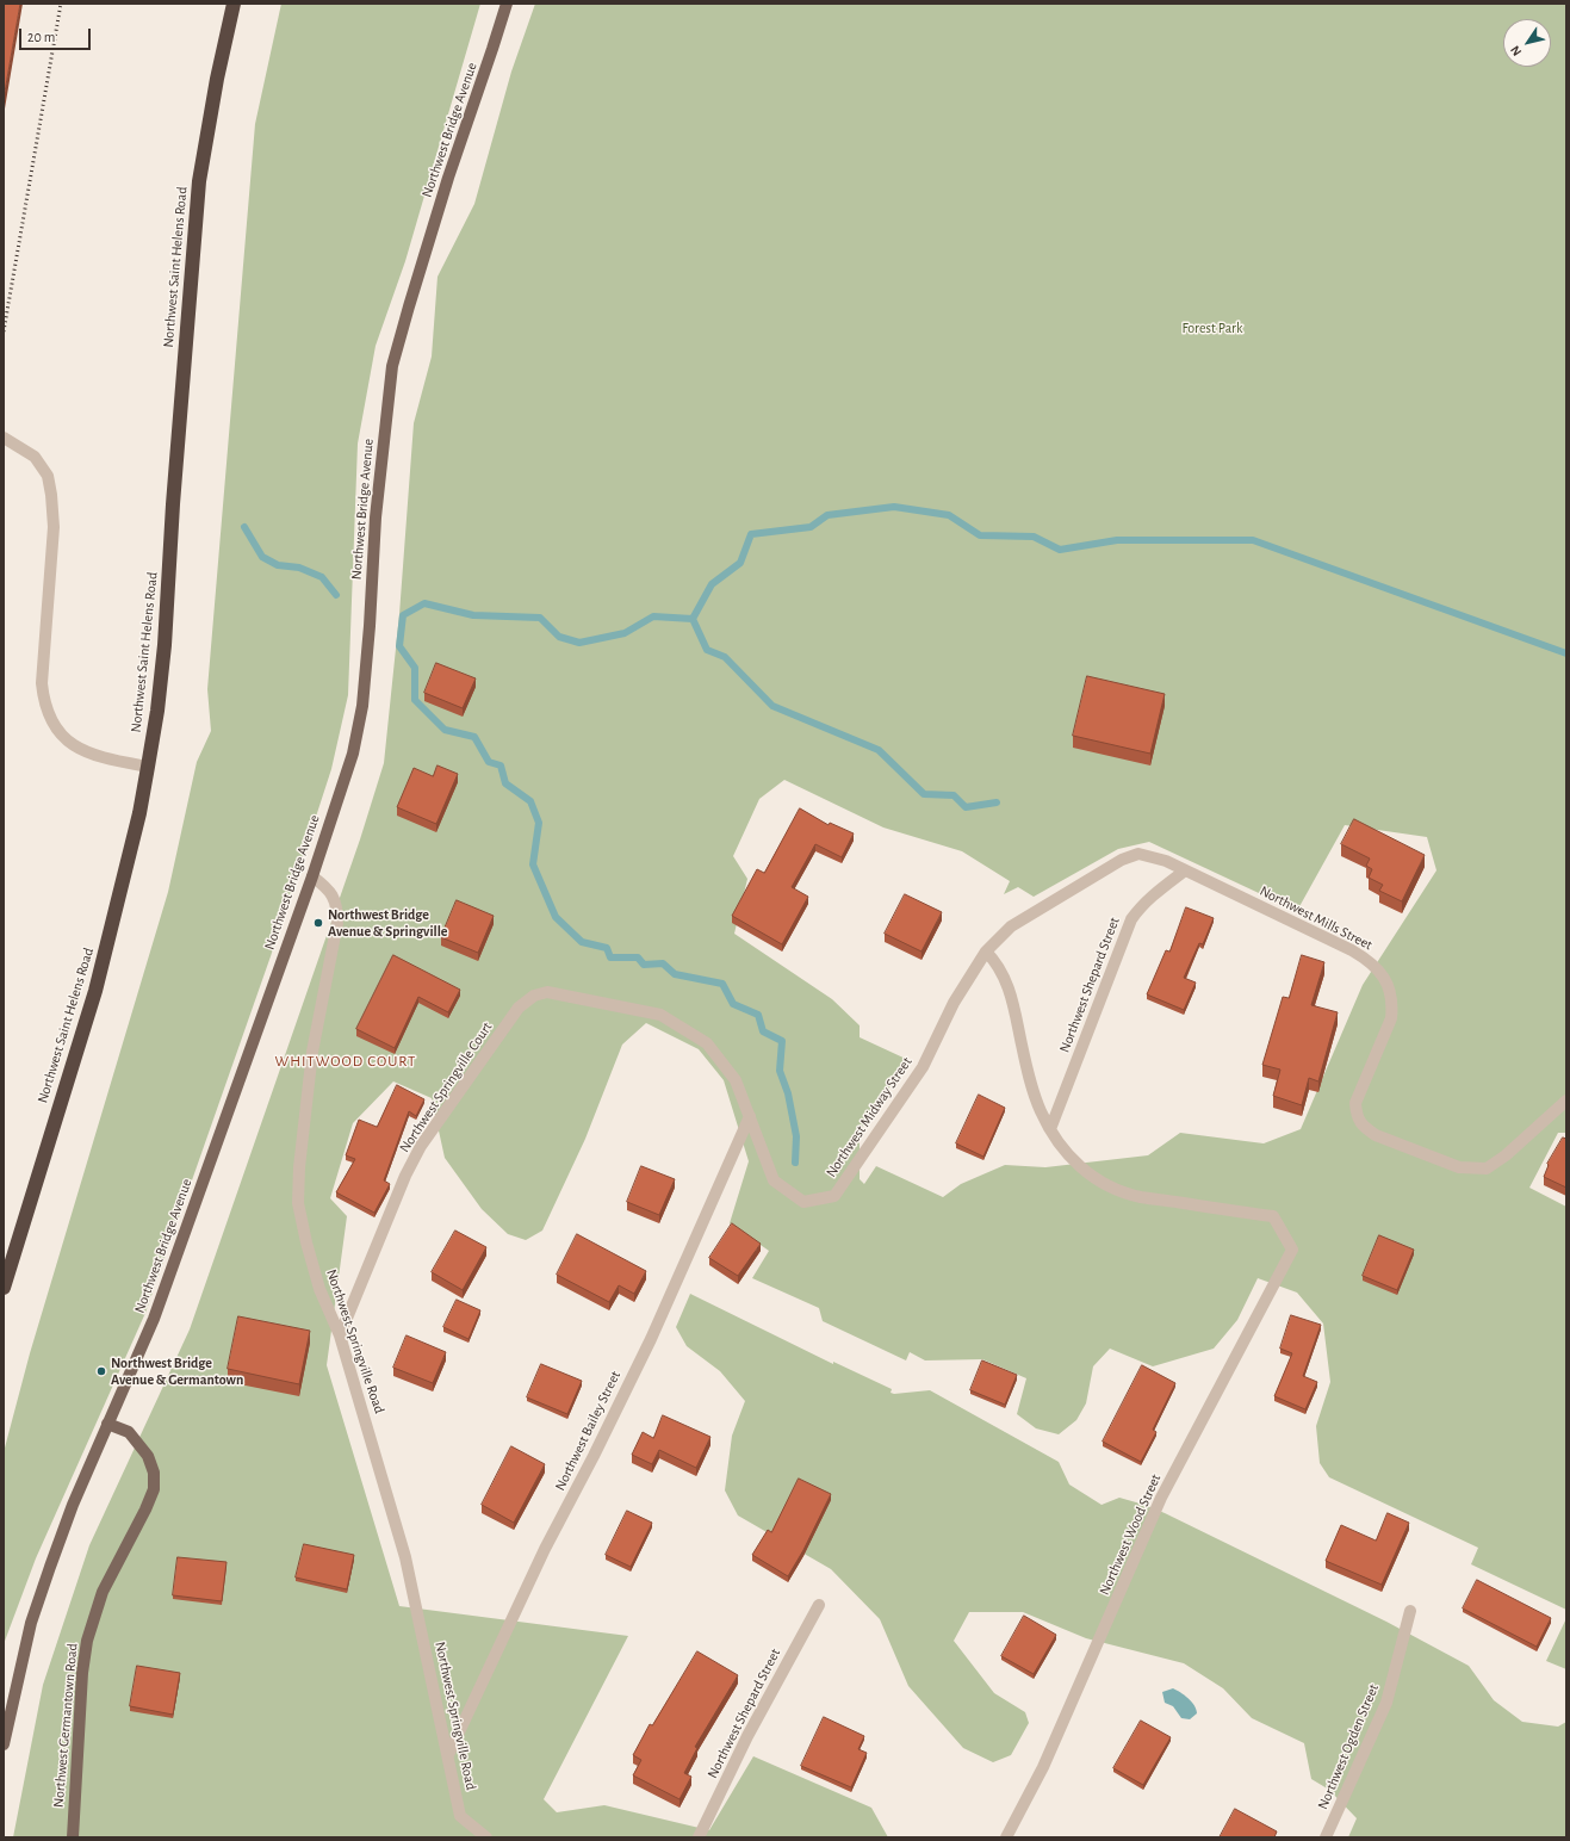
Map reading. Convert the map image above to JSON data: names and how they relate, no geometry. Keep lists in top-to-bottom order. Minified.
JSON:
{"streets":{"highway":["Northwest Saint Helens Road"],"main road":["Northwest Bridge Avenue","Northwest Germantown Road"],"street":["Northwest Mills Street","Northwest Shepard Street","Northwest Springville Court","Northwest Midway Street","Northwest Springville Road","Northwest Bailey Street","Northwest Wood Street","Northwest Ogden Street"]},"crossings":[["Northwest Bridge Avenue","Northwest Springville Road"],["Northwest Bridge Avenue","Northwest Germantown Road"],["Northwest Mills Street","Northwest Shepard Street"],["Northwest Mills Street","Northwest Midway Street"],["Northwest Shepard Street","Northwest Wood Street"],["Northwest Springville Court","Northwest Midway Street"],["Northwest Springville Court","Northwest Springville Road"],["Northwest Midway Street","Northwest Bailey Street"],["Northwest Springville Road","Northwest Bailey Street"]],"districts":["WHITWOOD COURT"],"parks":["Forest Park"],"places":["Northwest Bridge Avenue & Springville","Northwest Bridge Avenue & Germantown"],"scale_bar":"20 m","north":"bottom left"}
